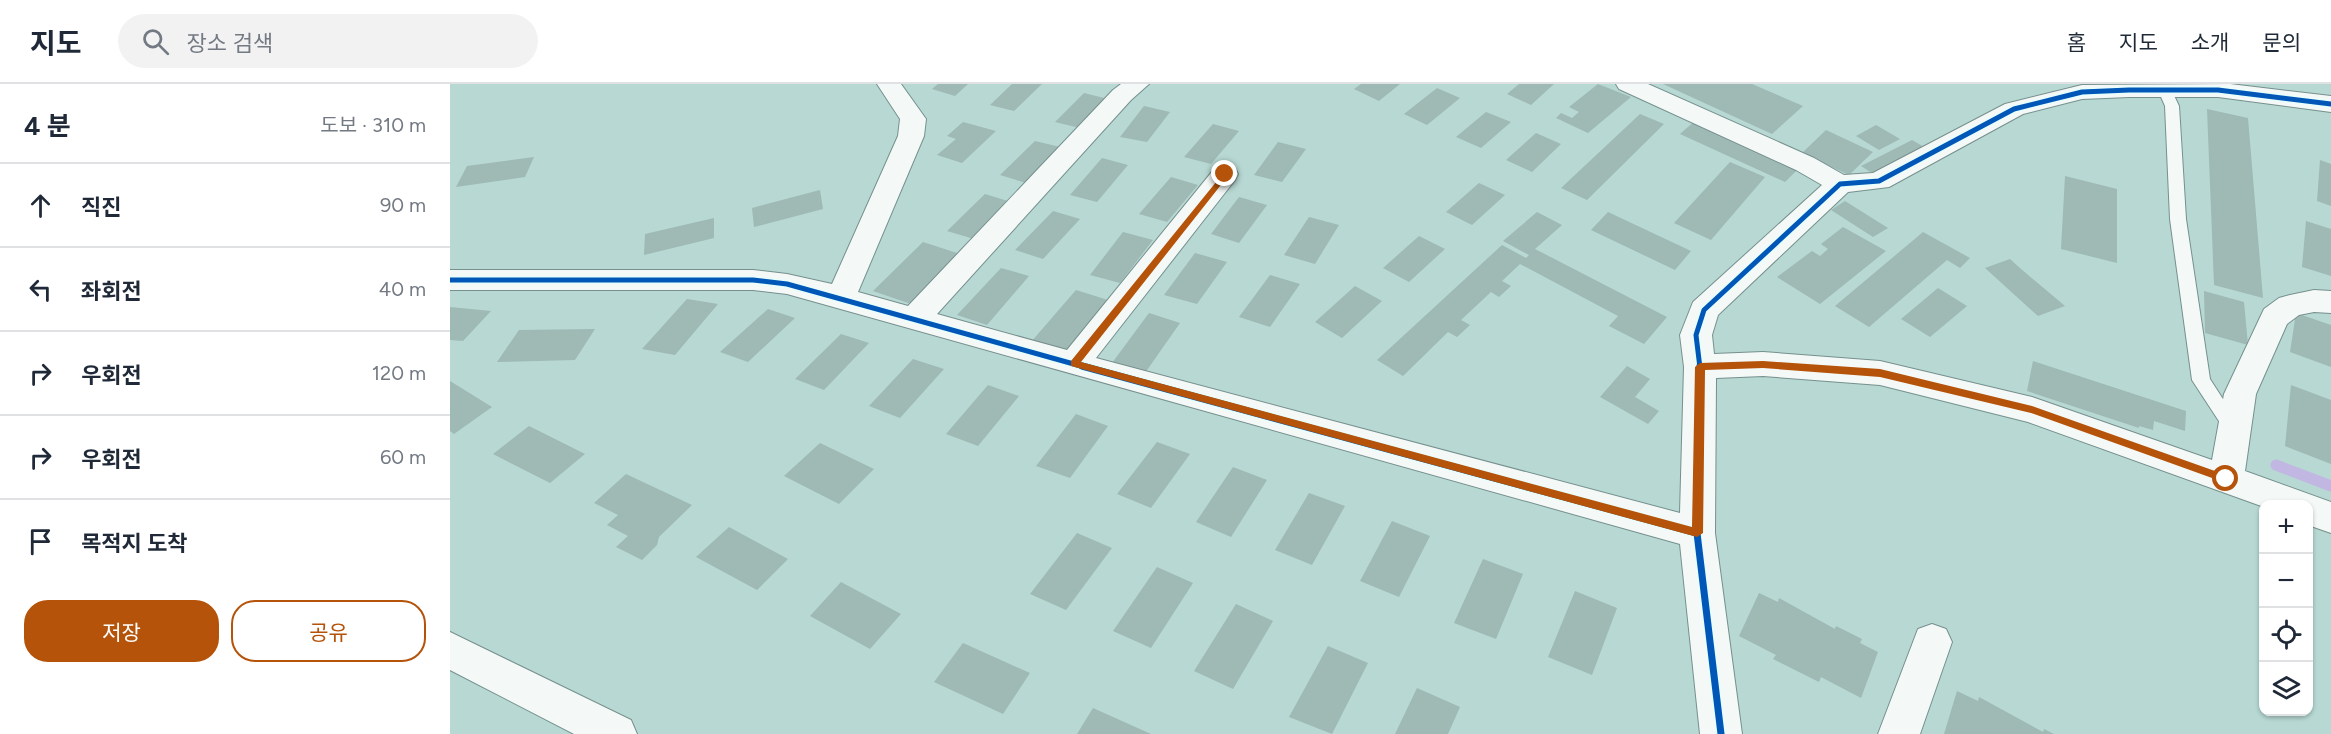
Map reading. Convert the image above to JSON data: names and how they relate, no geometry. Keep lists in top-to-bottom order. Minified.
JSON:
{"page":{"header":"지도","search":"장소 검색","nav":["홈","지도","소개","문의"],"heading":["4 분","도보 · 310 m"],"list":[["직진","90 m"],["좌회전","40 m"],["우회전","120 m"],["우회전","60 m"],"목적지 도착"],"map_buttons":["+","−"],"buttons":["저장","공유"]}}
